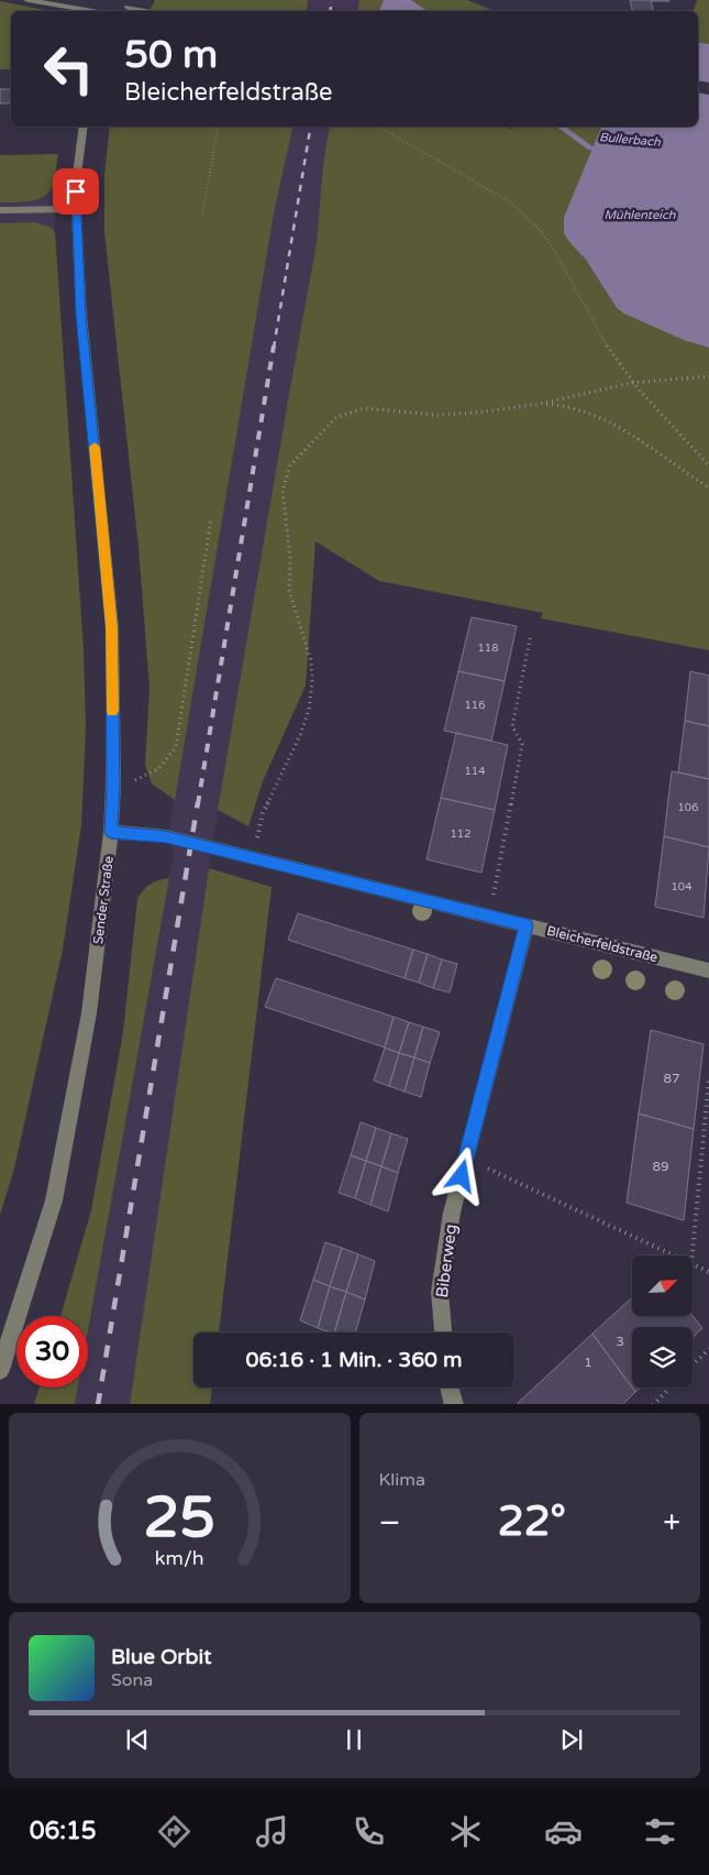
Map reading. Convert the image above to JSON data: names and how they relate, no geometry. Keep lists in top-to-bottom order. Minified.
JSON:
{"streets":{"street":["Sender Straße","Bleicherfeldstraße","Biberweg"]},"crossings":[["Sender Straße","Bleicherfeldstraße"],["Bleicherfeldstraße","Biberweg"]],"water":["Bullerbach","Mühlenteich"],"house_numbers":["118","116","114","106","112","104","87","89","3","1"],"north":"top right","page":{"turn":["50 m","Bleicherfeldstraße"],"limit":"30","trip":"06:16 · 1 Min. · 360 m","tile":"Klima","heat":["−","22°","+"],"song":["Blue Orbit","Sona"],"tabs":"06:15","gauge":["25","km/h"]}}
